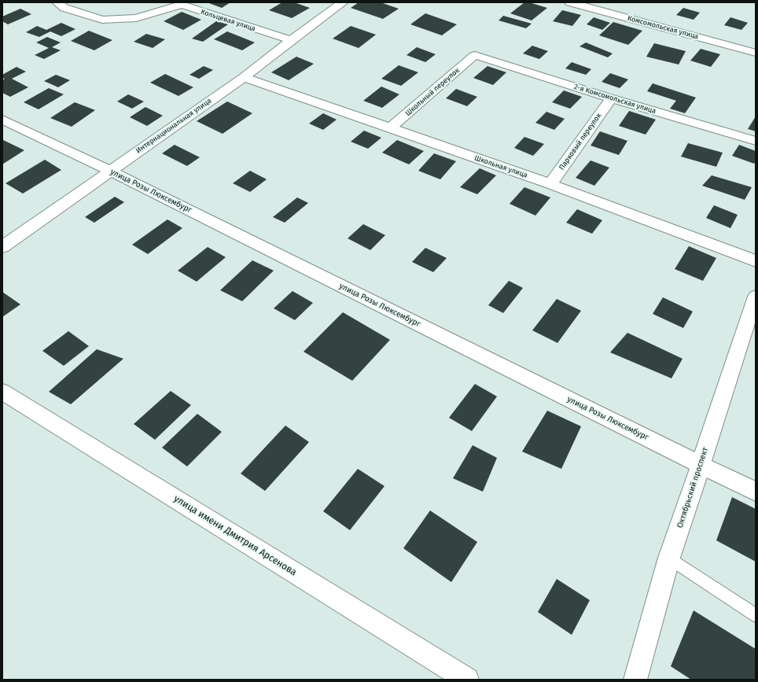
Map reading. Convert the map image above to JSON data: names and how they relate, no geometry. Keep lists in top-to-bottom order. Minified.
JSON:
{"streets":{"street":["Кольцевая улица","Комсомольская улица","Школьный переулок","2-я Комсомольская улица","Интернациональная улица","Парковый переулок","Школьная улица","улица Розы Люксембург","Октябрьский проспект","улица имени Дмитрия Арсенова"]},"crossings":[["Кольцевая улица","Интернациональная улица"],["Школьный переулок","2-я Комсомольская улица"],["Школьный переулок","Школьная улица"],["2-я Комсомольская улица","Парковый переулок"],["Интернациональная улица","Школьная улица"],["Интернациональная улица","улица Розы Люксембург"],["Парковый переулок","Школьная улица"],["улица Розы Люксембург","Октябрьский проспект"]]}
